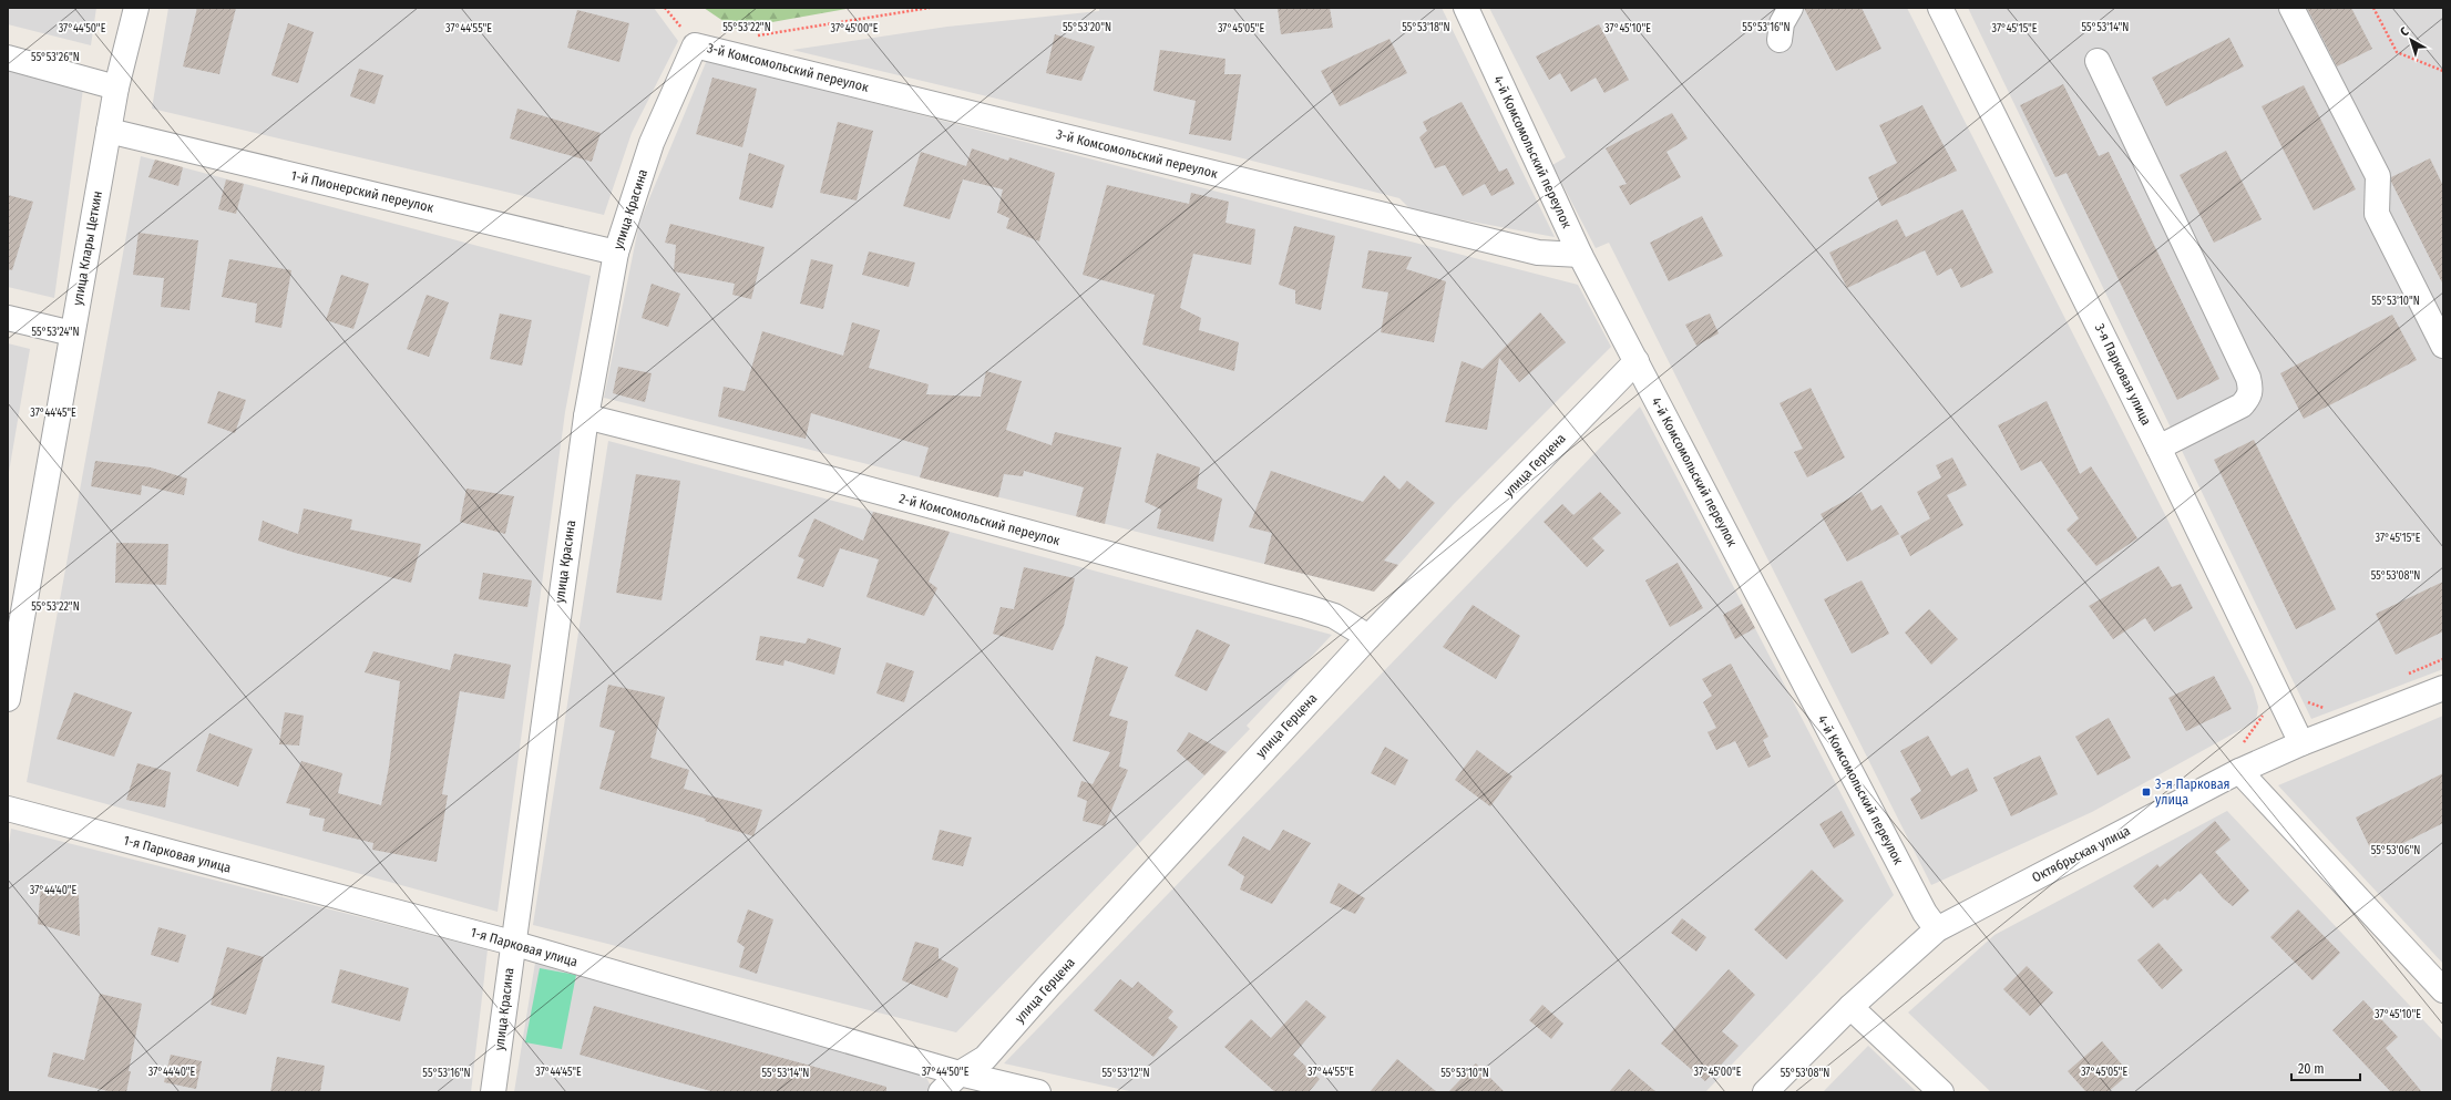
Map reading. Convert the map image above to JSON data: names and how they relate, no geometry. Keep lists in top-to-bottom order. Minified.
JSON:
{"streets":{"street":["3-й Комсомольский переулок","4-й Комсомольский переулок","1-й Пионерский переулок","улица Красина","улица Клары Цеткин","3-я Парковая улица","улица Герцена","2-й Комсомольский переулок","1-я Парковая улица","Октябрьская улица"]},"crossings":[["3-й Комсомольский переулок","4-й Комсомольский переулок"],["3-й Комсомольский переулок","улица Красина"],["4-й Комсомольский переулок","улица Герцена"],["4-й Комсомольский переулок","Октябрьская улица"],["1-й Пионерский переулок","улица Красина"],["1-й Пионерский переулок","улица Клары Цеткин"],["улица Красина","2-й Комсомольский переулок"],["улица Красина","1-я Парковая улица"],["3-я Парковая улица","Октябрьская улица"],["улица Герцена","2-й Комсомольский переулок"],["улица Герцена","1-я Парковая улица"]],"places":{"transit":["3-я Парковая улица"]},"scale_bar":"20 m","north":"top left","coordinates":["55°53'22\"N","55°53'20\"N","55°53'18\"N","55°53'16\"N","55°53'14\"N","37°44'50\"E","37°44'55\"E","37°45'00\"E","37°45'05\"E","37°45'10\"E","37°45'15\"E","55°53'26\"N","55°53'10\"N","55°53'24\"N","37°44'45\"E","55°53'08\"N","55°53'06\"N","37°44'40\"E","55°53'12\"N"]}
